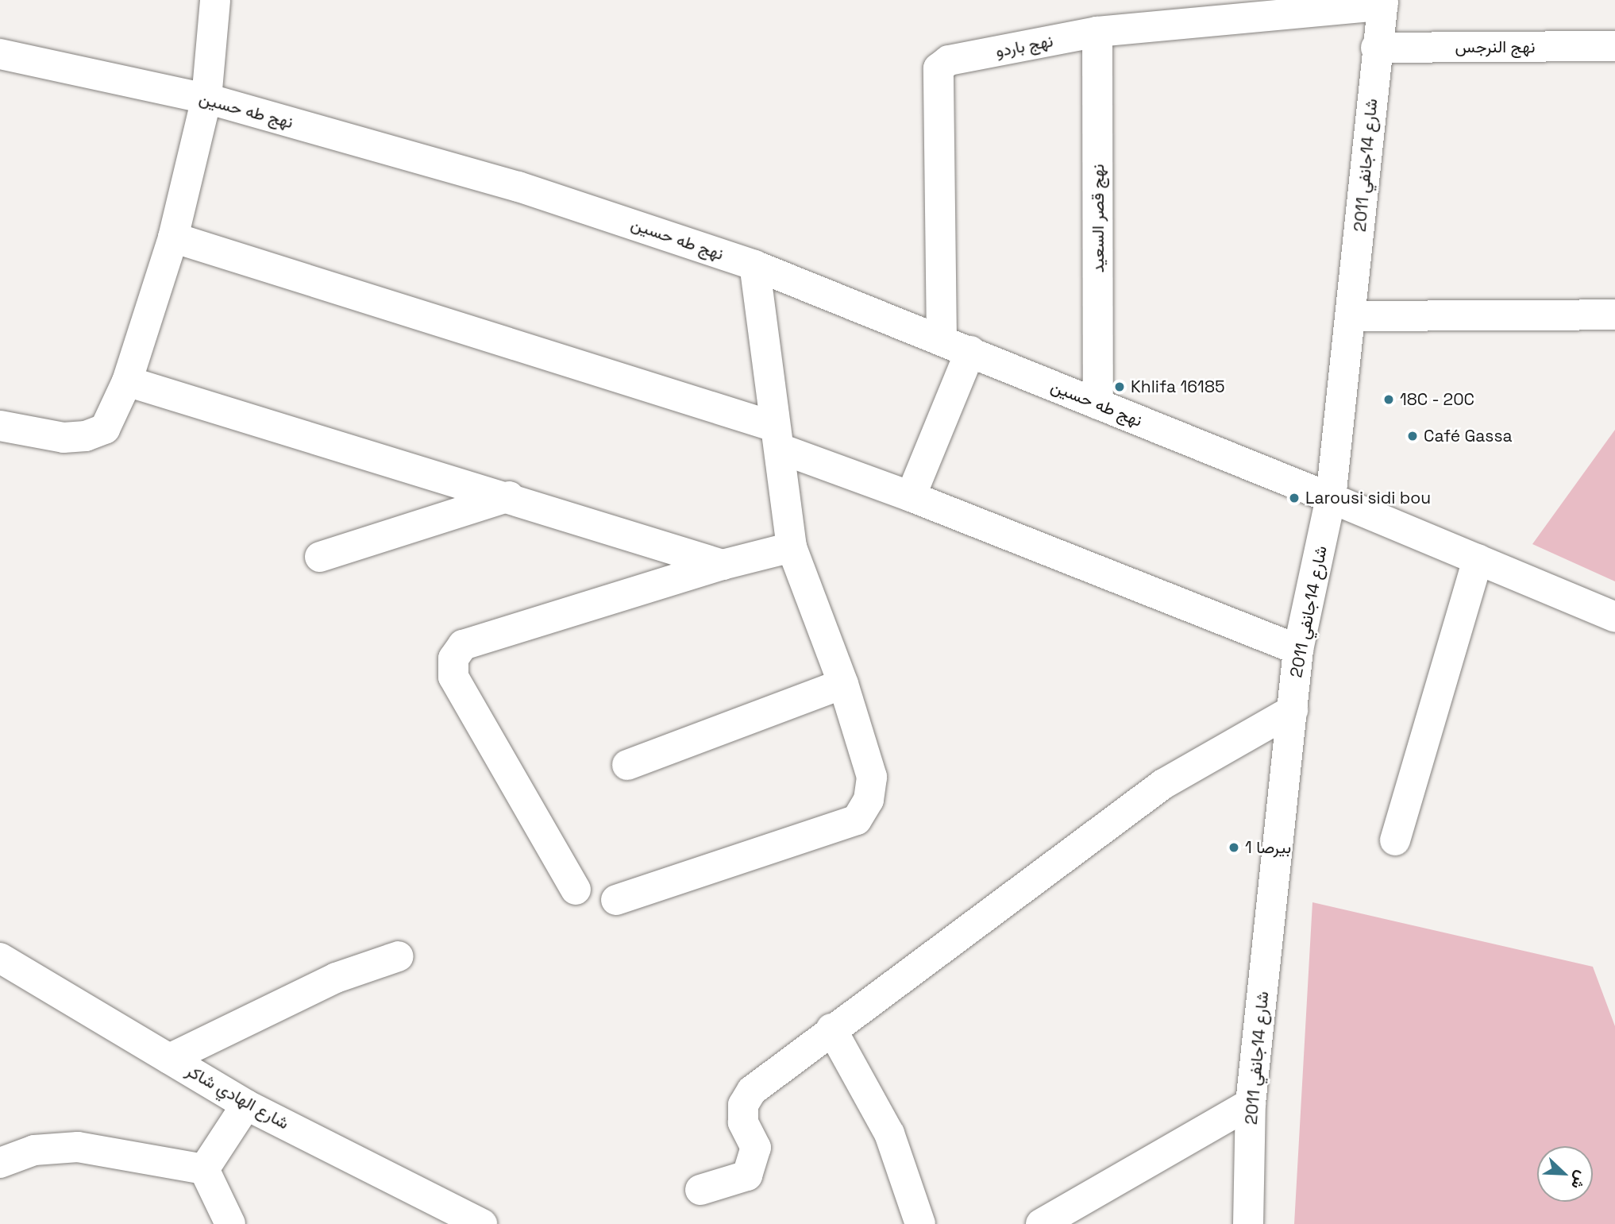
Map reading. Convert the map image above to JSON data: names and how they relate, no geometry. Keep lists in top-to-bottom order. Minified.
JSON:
{"streets":{"street":["نهج باردو","نهج النرجس","نهج طه حسين","شارع 14جانفي 2011","نهج قصر السعيد","شارع الهادي شاكر"]},"crossings":[["نهج باردو","نهج طه حسين"],["نهج باردو","شارع 14جانفي 2011"],["نهج باردو","نهج قصر السعيد"],["نهج النرجس","شارع 14جانفي 2011"],["نهج طه حسين","شارع 14جانفي 2011"],["نهج طه حسين","نهج قصر السعيد"]],"places":["Khlifa 16185","18C - 20C","Café Gassa","Larousi sidi bou","بيرصا 1"],"north":"bottom right"}
